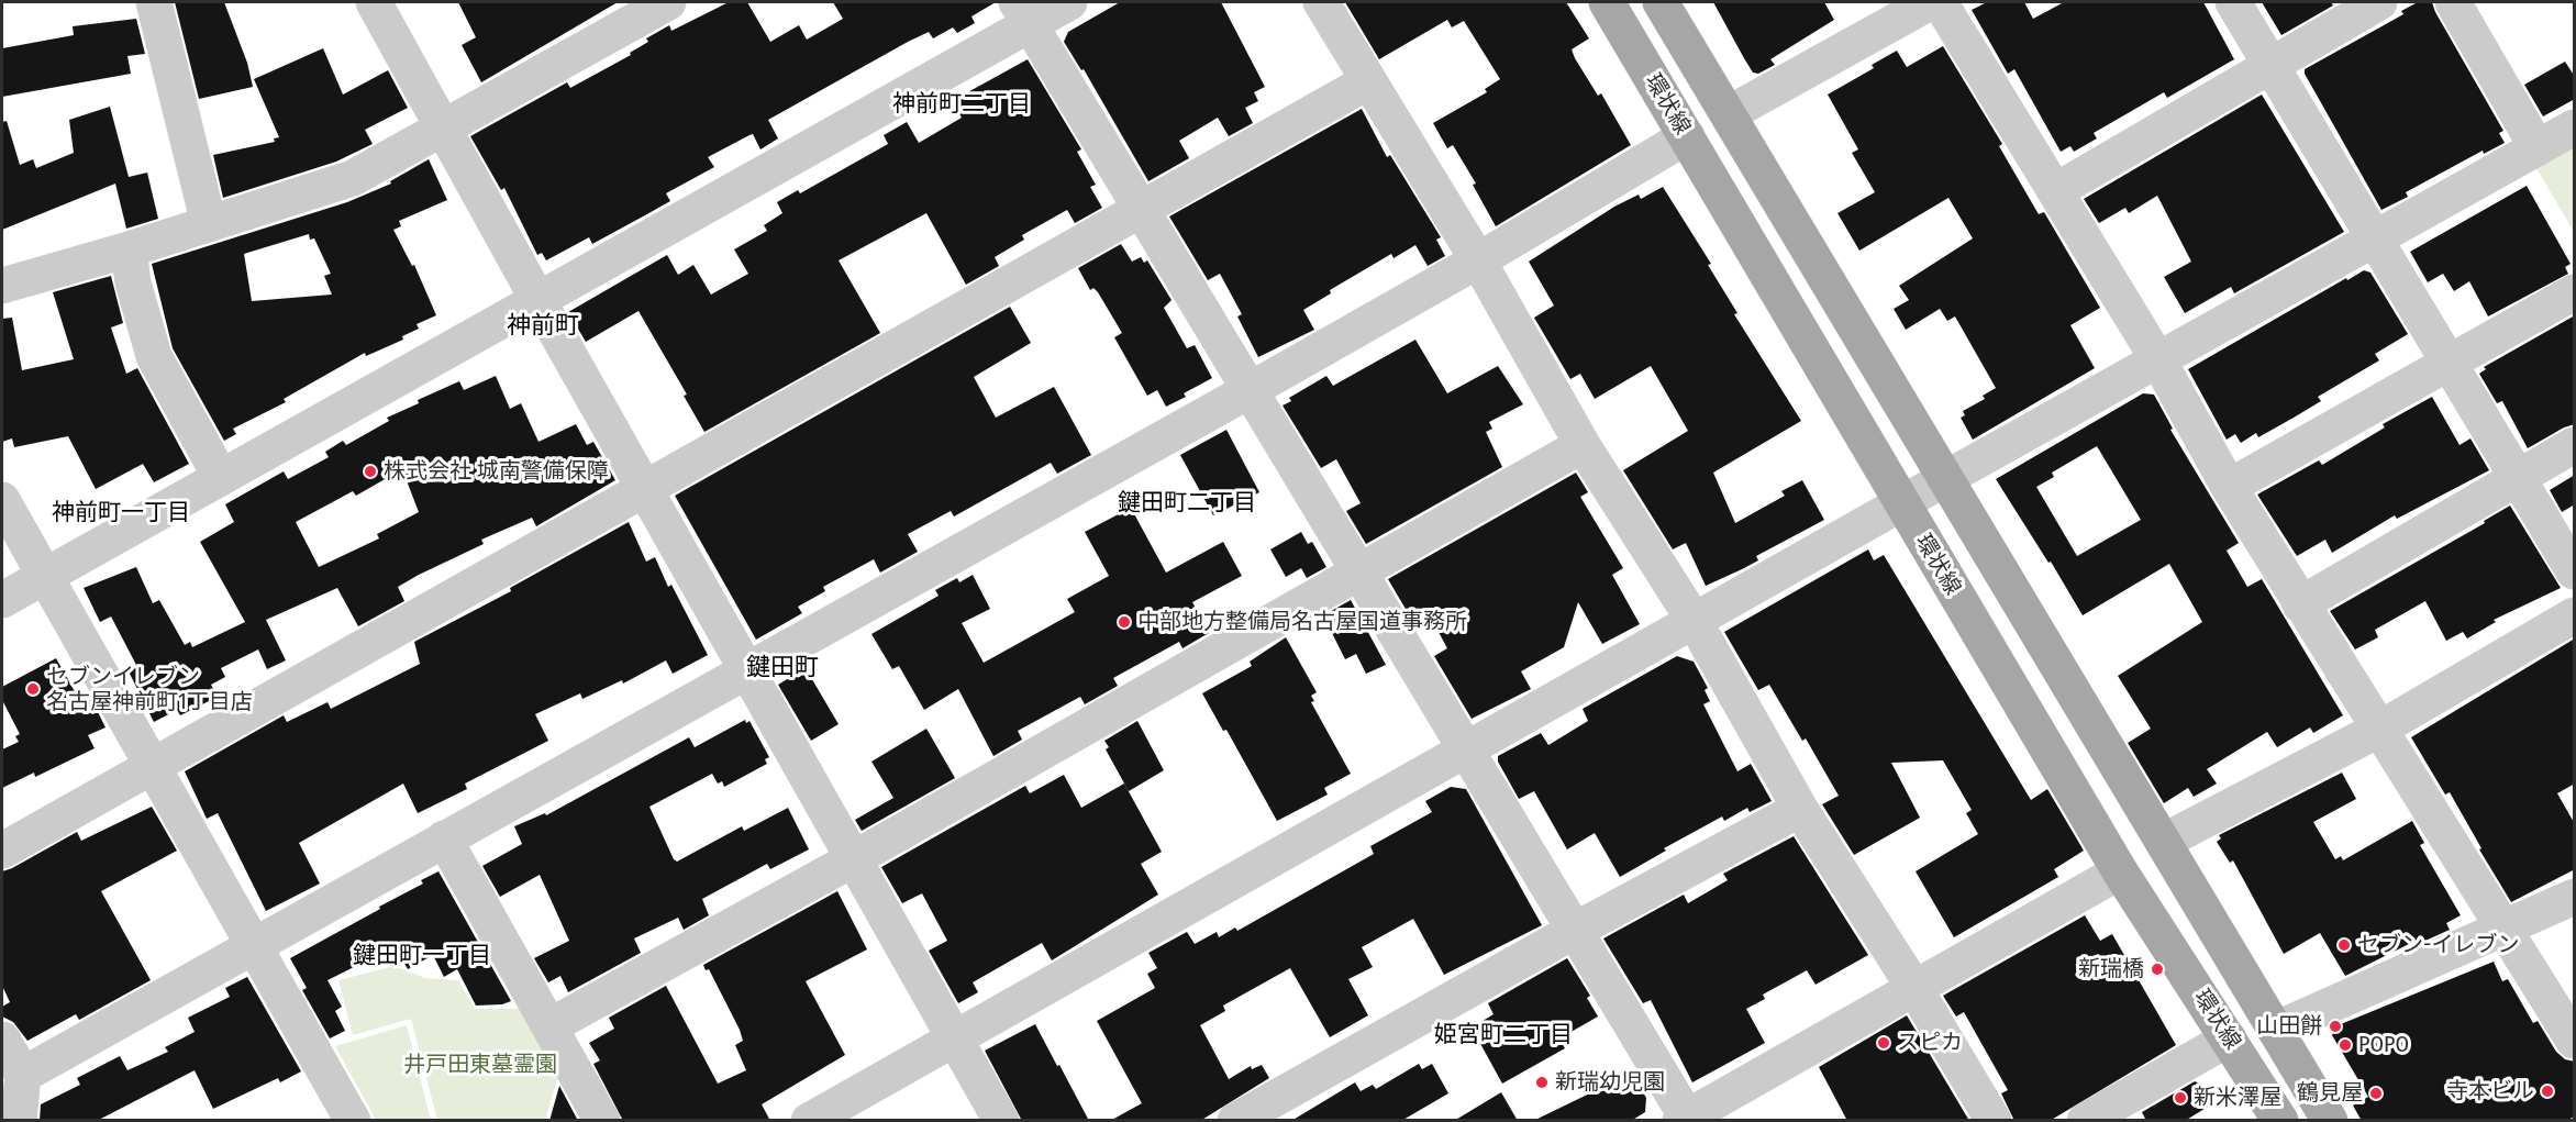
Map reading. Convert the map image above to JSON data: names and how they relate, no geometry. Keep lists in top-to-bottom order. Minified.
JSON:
{"streets":{"main road":["環状線"]},"districts":["神前町二丁目","神前町","鍵田町二丁目","神前町一丁目","鍵田町","鍵田町一丁目","姫宮町二丁目"],"parks":["井戸田東墓霊園"],"places":["株式会社 城南警備保障","中部地方整備局名古屋国道事務所","セブンイレブン 名古屋神前町1丁目店","セブン-イレブン","新瑞橋","山田餅","スピカ","POPO","新瑞幼児園","寺本ビル","鶴見屋","新米澤屋"]}
